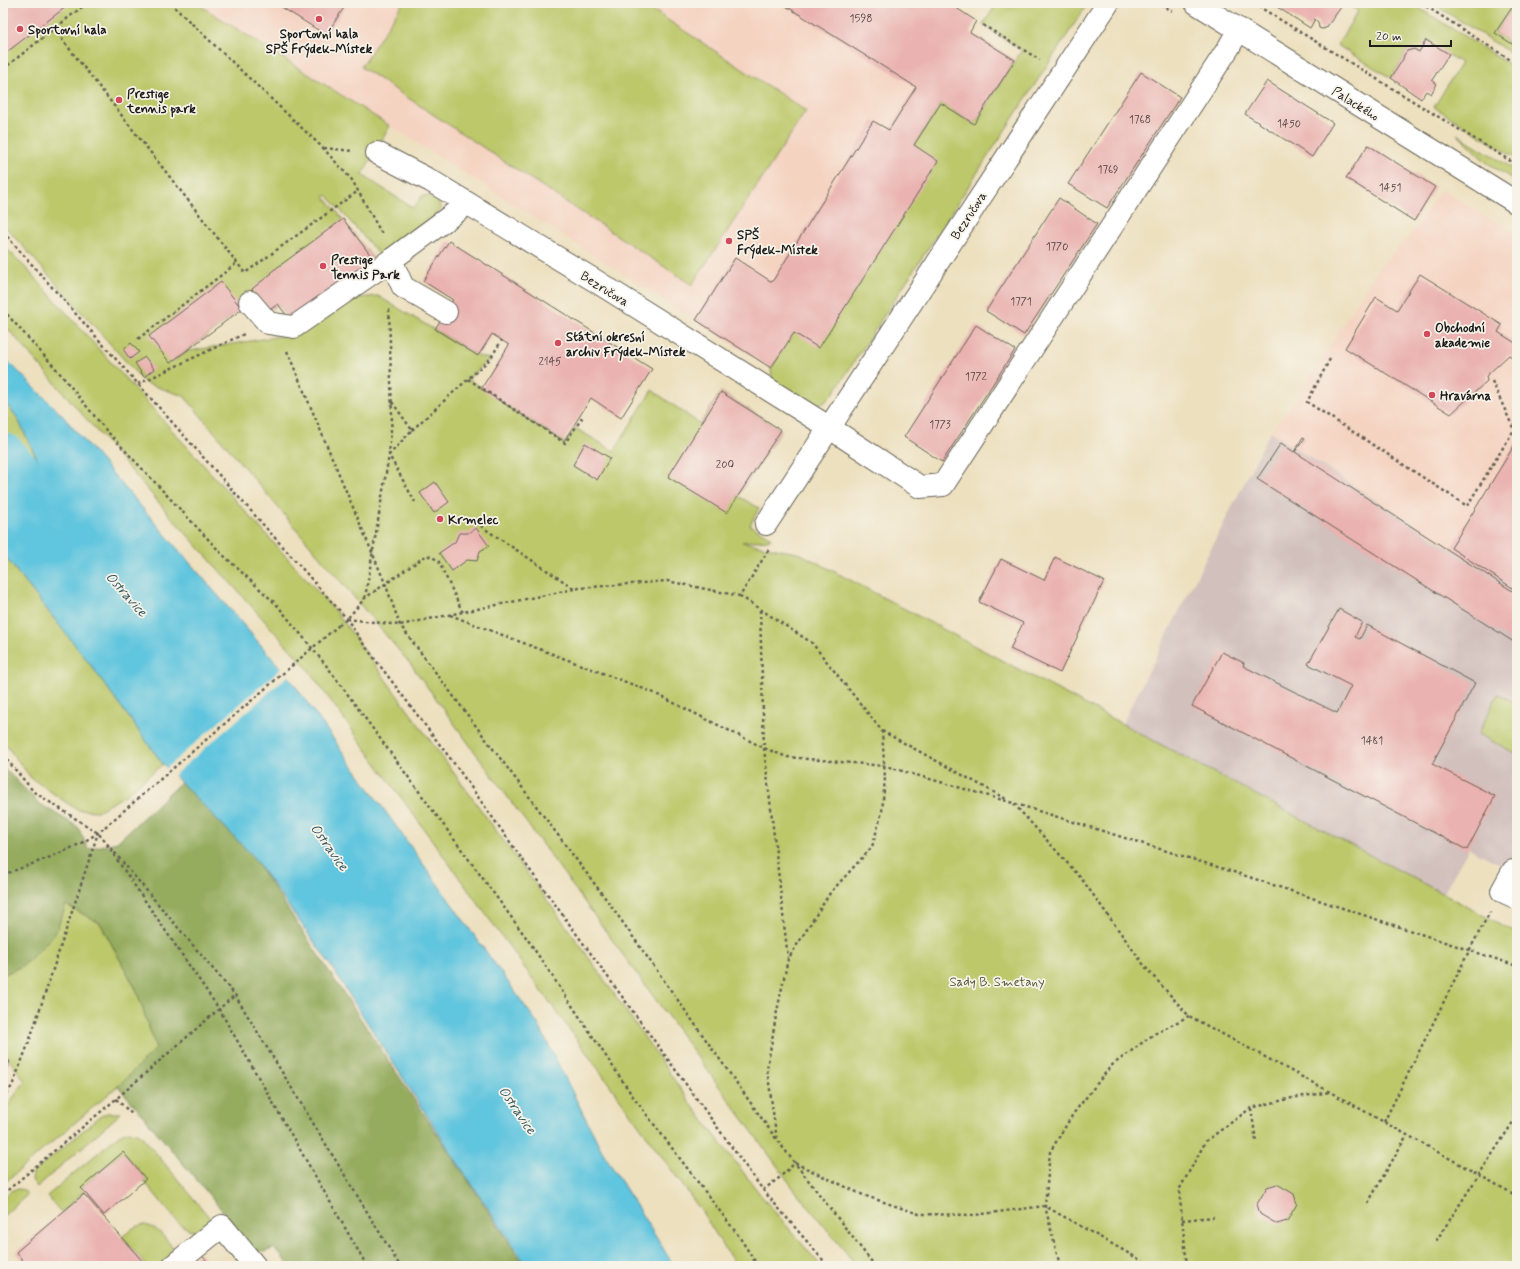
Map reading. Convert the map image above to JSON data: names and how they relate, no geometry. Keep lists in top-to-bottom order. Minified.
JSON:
{"streets":{"street":["Palackého","Bezručova"]},"water":["Ostravice"],"parks":["Sady B. Smetany"],"places":["Sportovní hala SPŠ Frýdek-Místek","Sportovní hala","Prestige tennis park","SPŠ Frýdek-Místek","Prestige Tennis Park","Obchodní akademie","Státní okresní archiv Frýdek-Místek","Hravárna","Krmelec"],"house_numbers":["1598","1768","1450","1769","1451","1770","1771","2145","1772","1773","200","1481"],"scale_bar":"20 m"}
